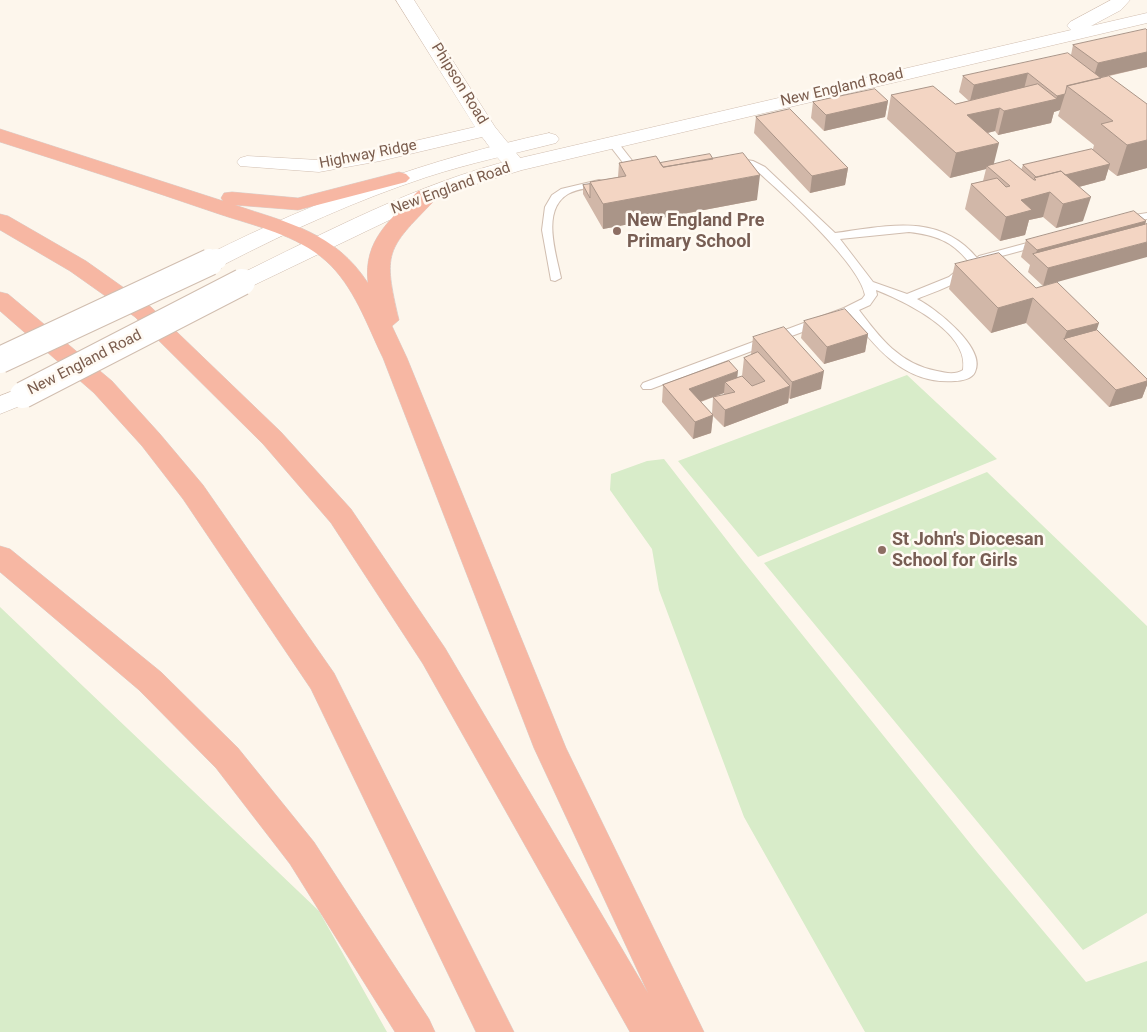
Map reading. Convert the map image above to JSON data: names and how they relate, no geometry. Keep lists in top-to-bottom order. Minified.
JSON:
{"streets":{"street":["Phipson Road","New England Road","Highway Ridge"]},"crossings":[["Phipson Road","New England Road"],["Phipson Road","Highway Ridge"]],"places":["New England Pre Primary School","St John's Diocesan School for Girls"]}
